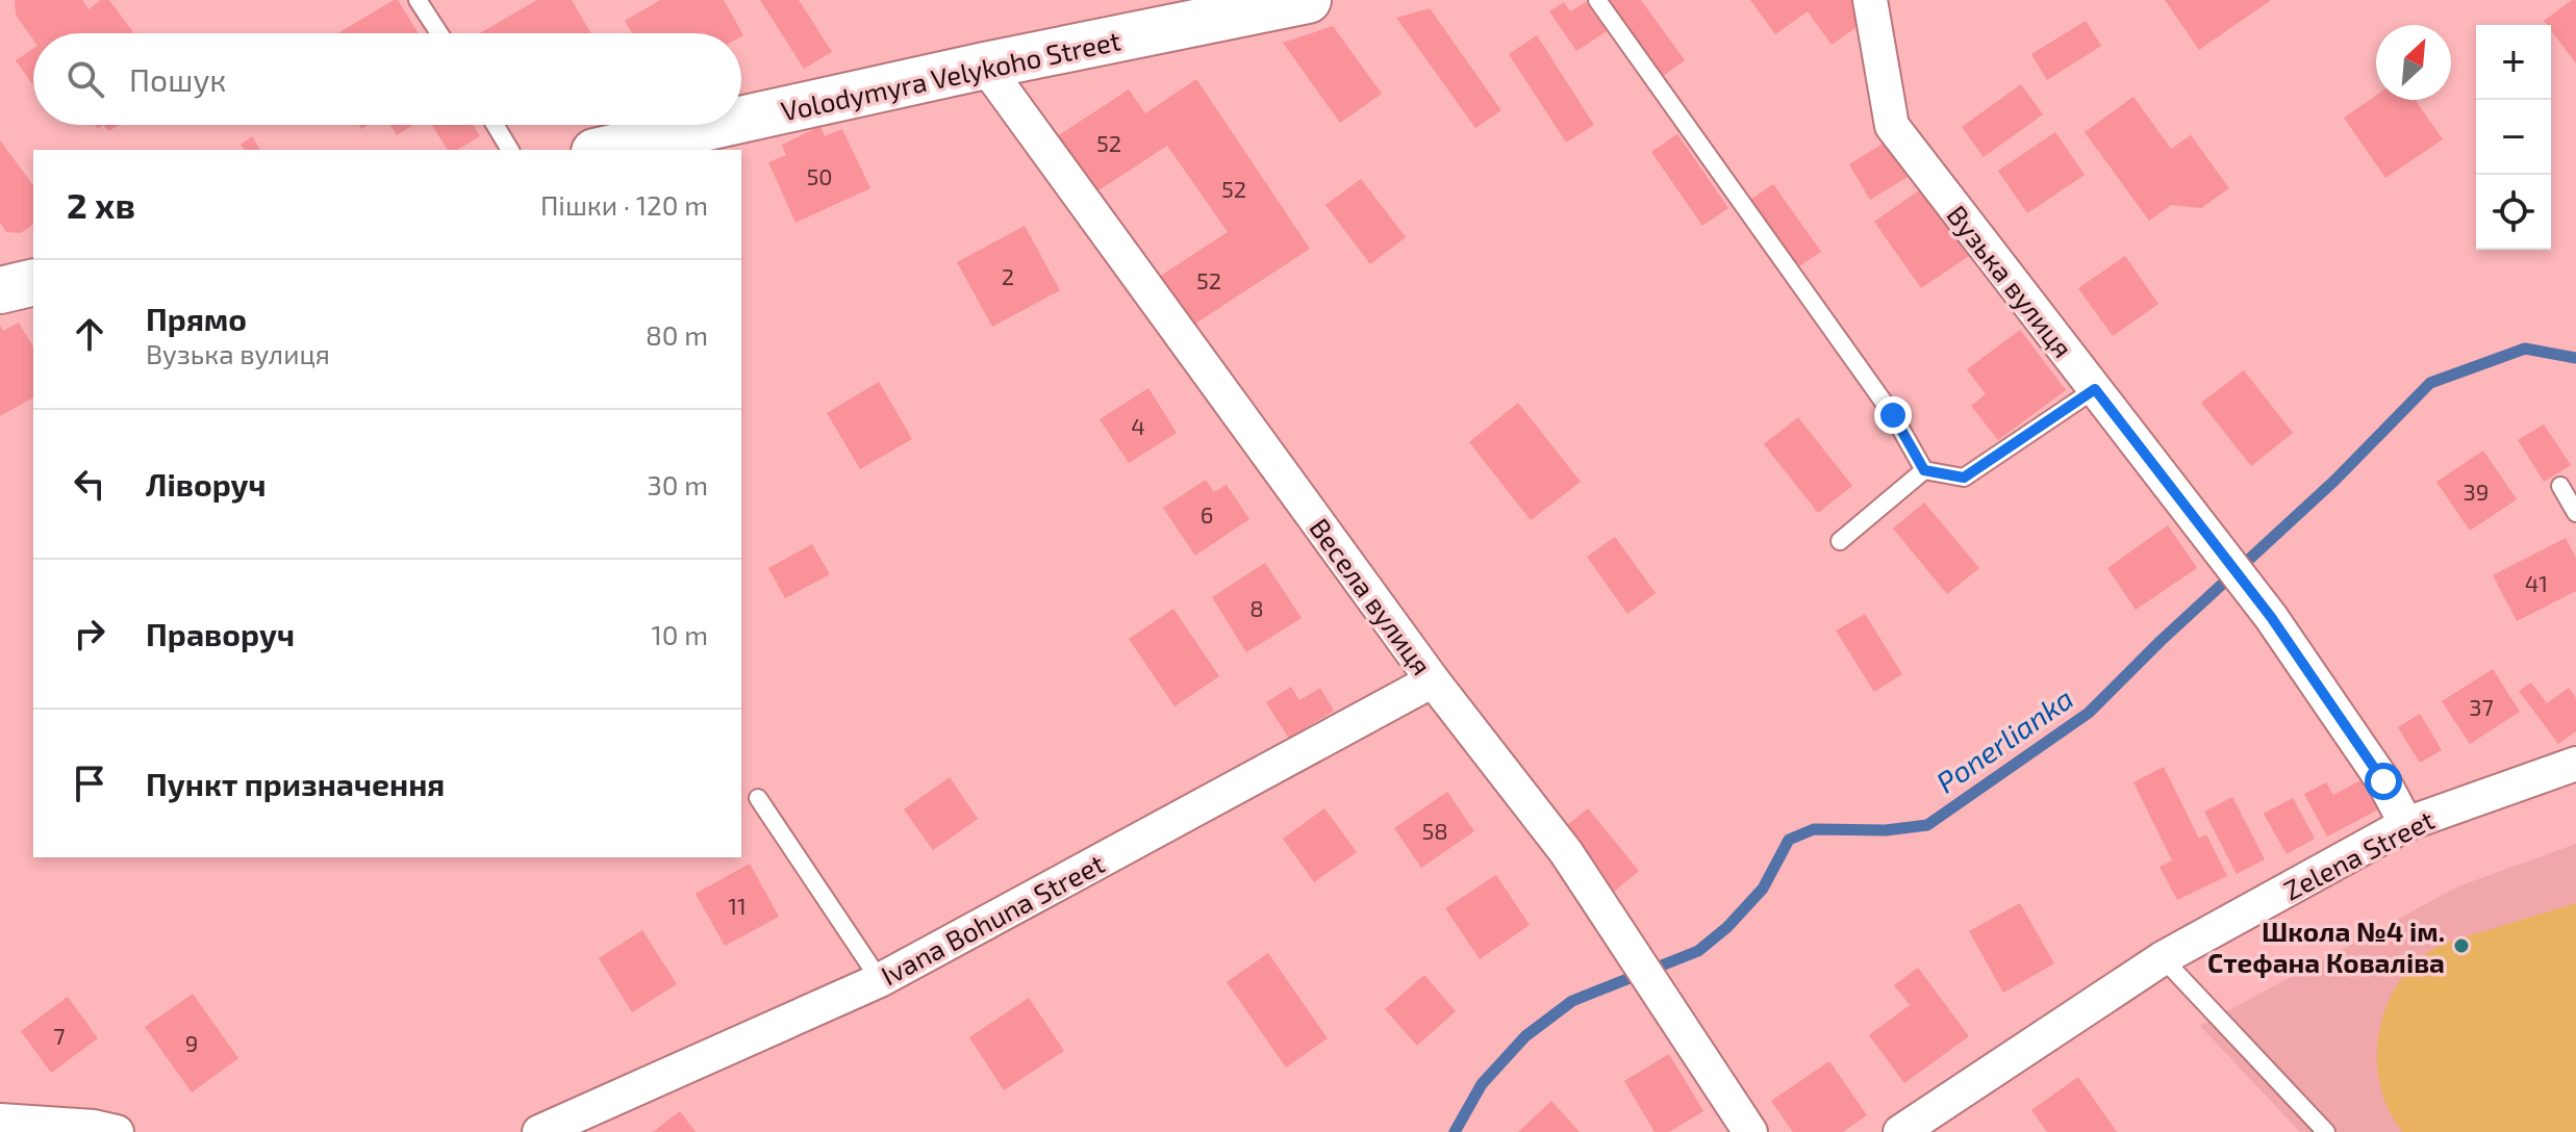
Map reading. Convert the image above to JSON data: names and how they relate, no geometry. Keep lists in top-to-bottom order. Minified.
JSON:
{"streets":{"street":["Volodymyra Velykoho Street","Вузька вулиця","Весела вулиця","Zelena Street","Ivana Bohuna Street"]},"crossings":[["Volodymyra Velykoho Street","Весела вулиця"],["Вузька вулиця","Zelena Street"],["Весела вулиця","Ivana Bohuna Street"]],"water":["Ponerlianka"],"places":["Школа №4 ім. Стефана Коваліва"],"house_numbers":["52","50","52","2","52","4","39","6","41","8","37","58","11","7","9"],"north":"top right","page":{"map_buttons":["+","−"],"search":"Пошук","heading":["2 хв","Пішки · 120 m"],"list":[["Прямо","Вузька вулиця","80 m"],["Ліворуч","30 m"],["Праворуч","10 m"],"Пункт призначення"]}}
